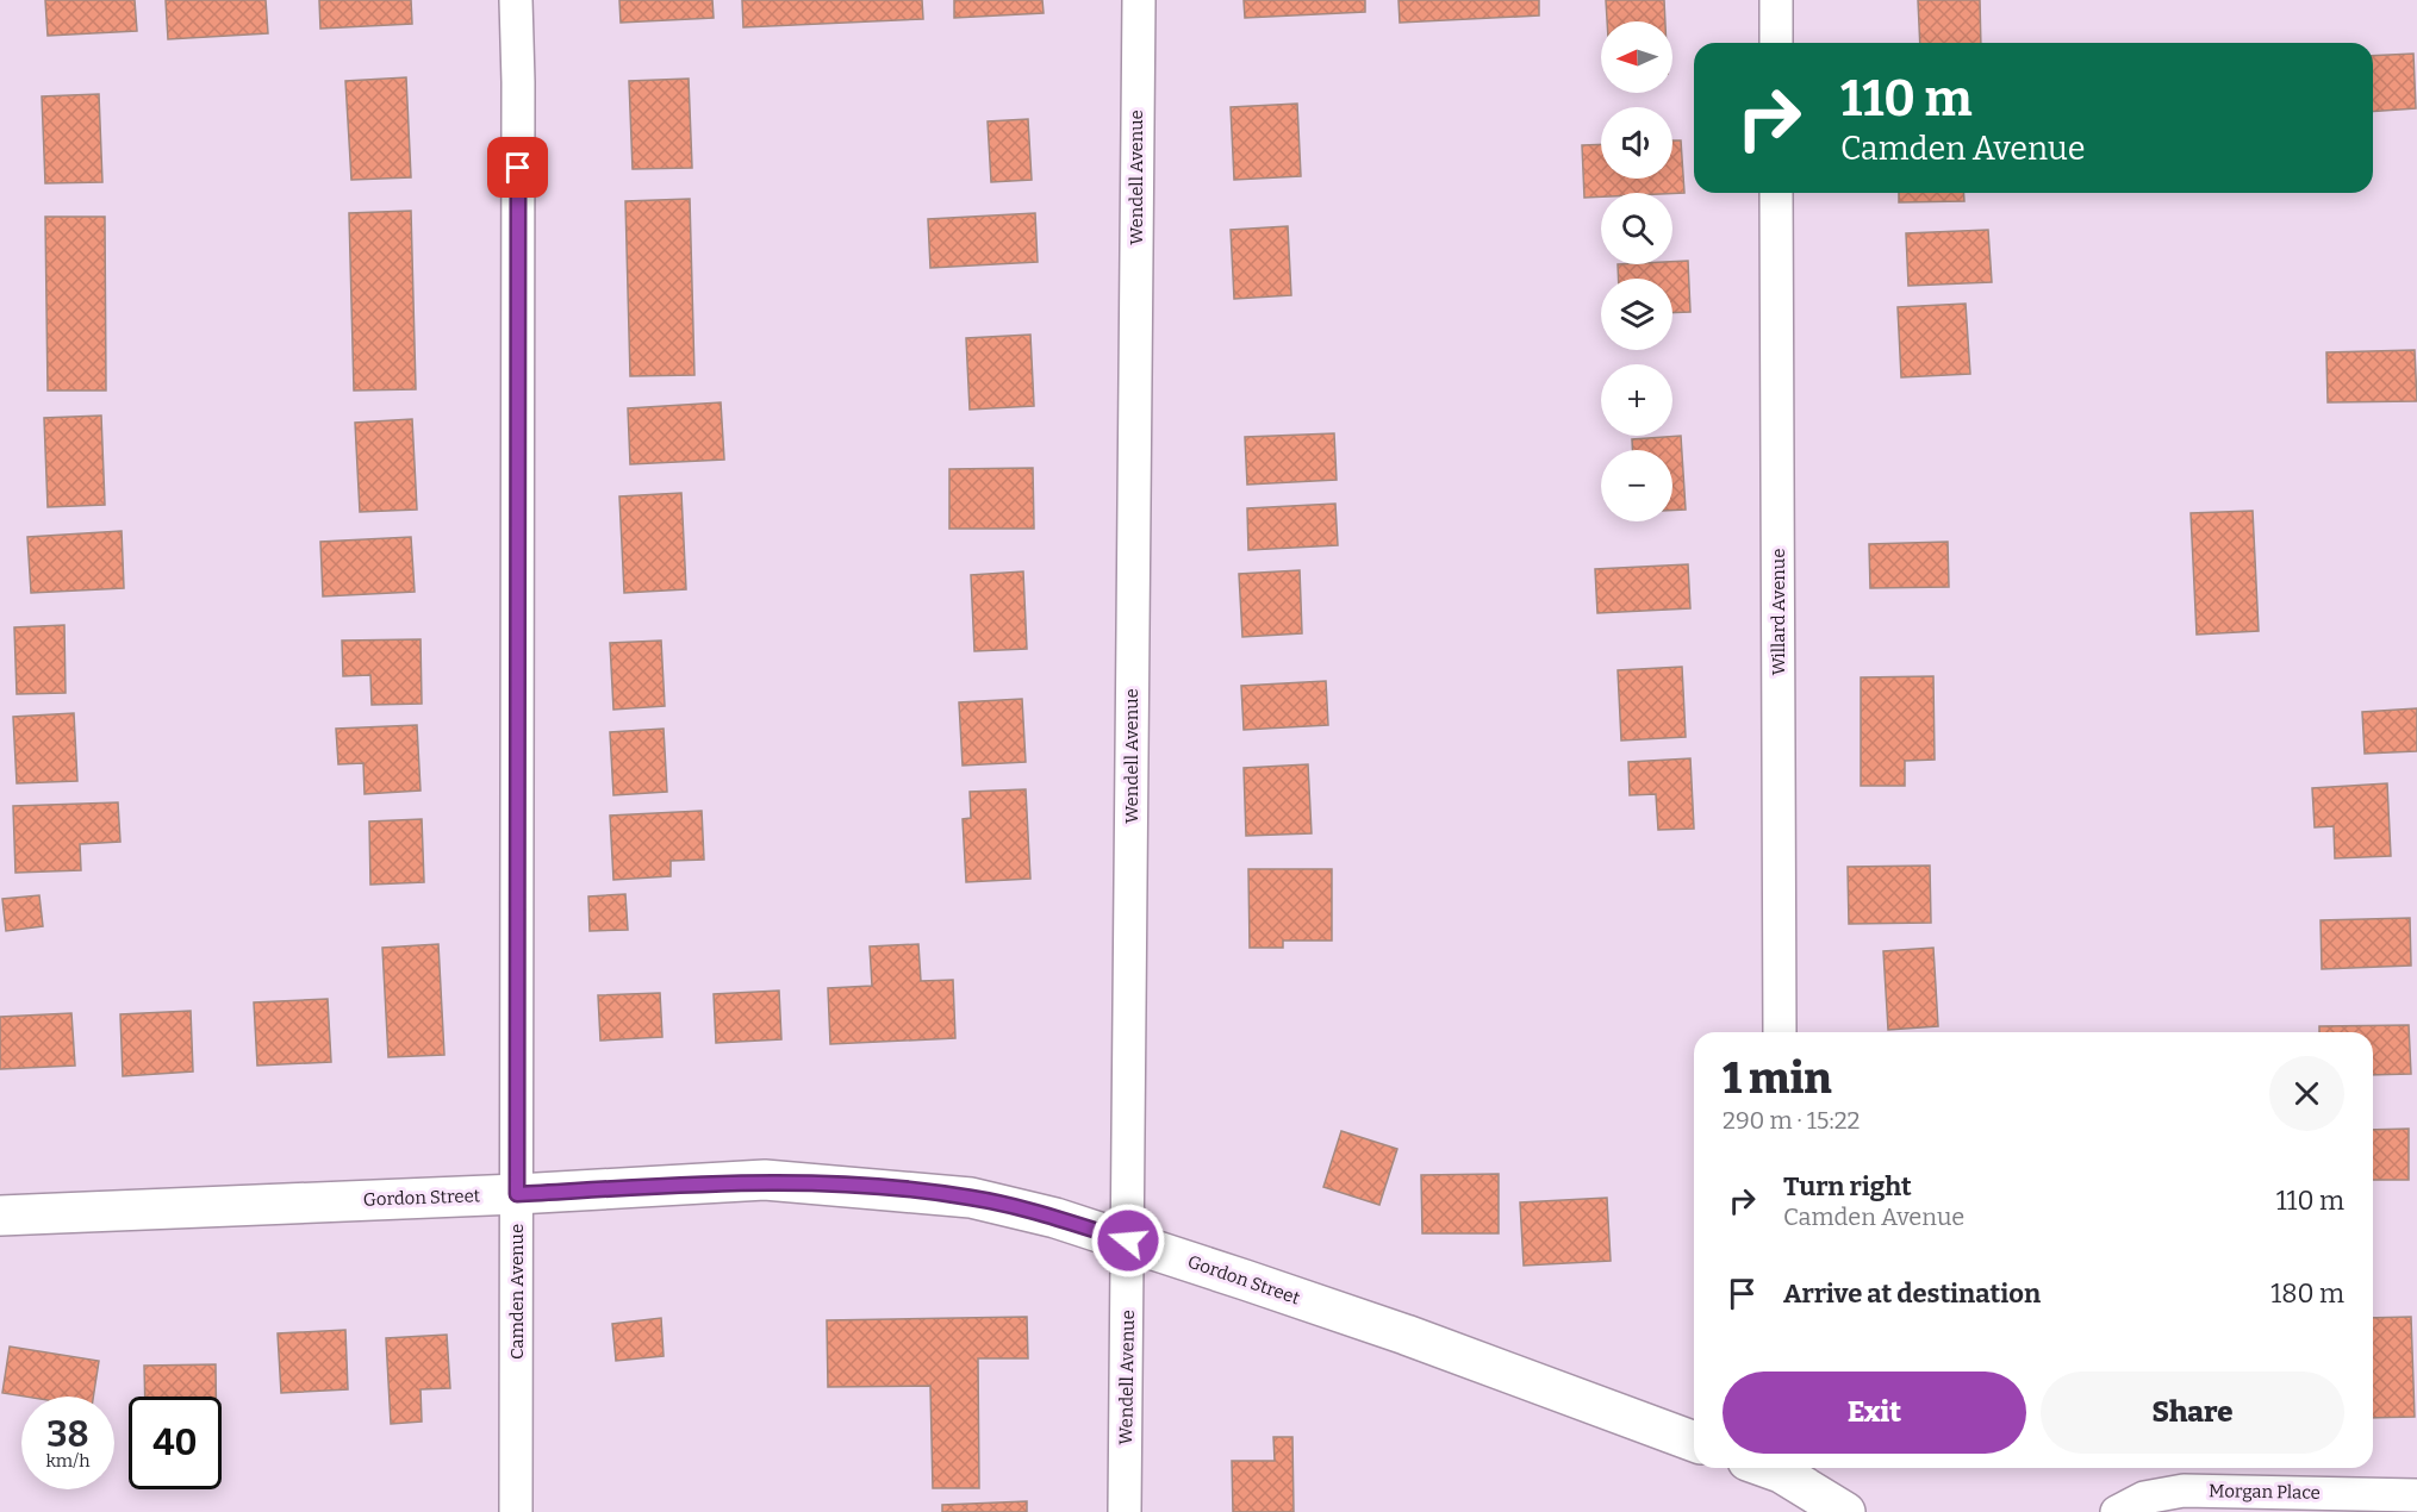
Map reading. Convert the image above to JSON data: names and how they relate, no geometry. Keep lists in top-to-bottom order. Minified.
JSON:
{"streets":{"street":["Wendell Avenue","Willard Avenue","Gordon Street","Camden Avenue","Morgan Place"]},"crossings":[["Wendell Avenue","Gordon Street"],["Gordon Street","Camden Avenue"]],"north":"left","page":{"map_buttons":["+","−"],"turn":["110 m","Camden Avenue"],"heading":["1 min","290 m · 15:22"],"list":[{"name":"Turn right","note":"Camden Avenue","value":"110 m"},{"name":"Arrive at destination","value":"180 m"}],"buttons":["Exit","Share"],"speed":"38 km/h","limit":"40"}}
